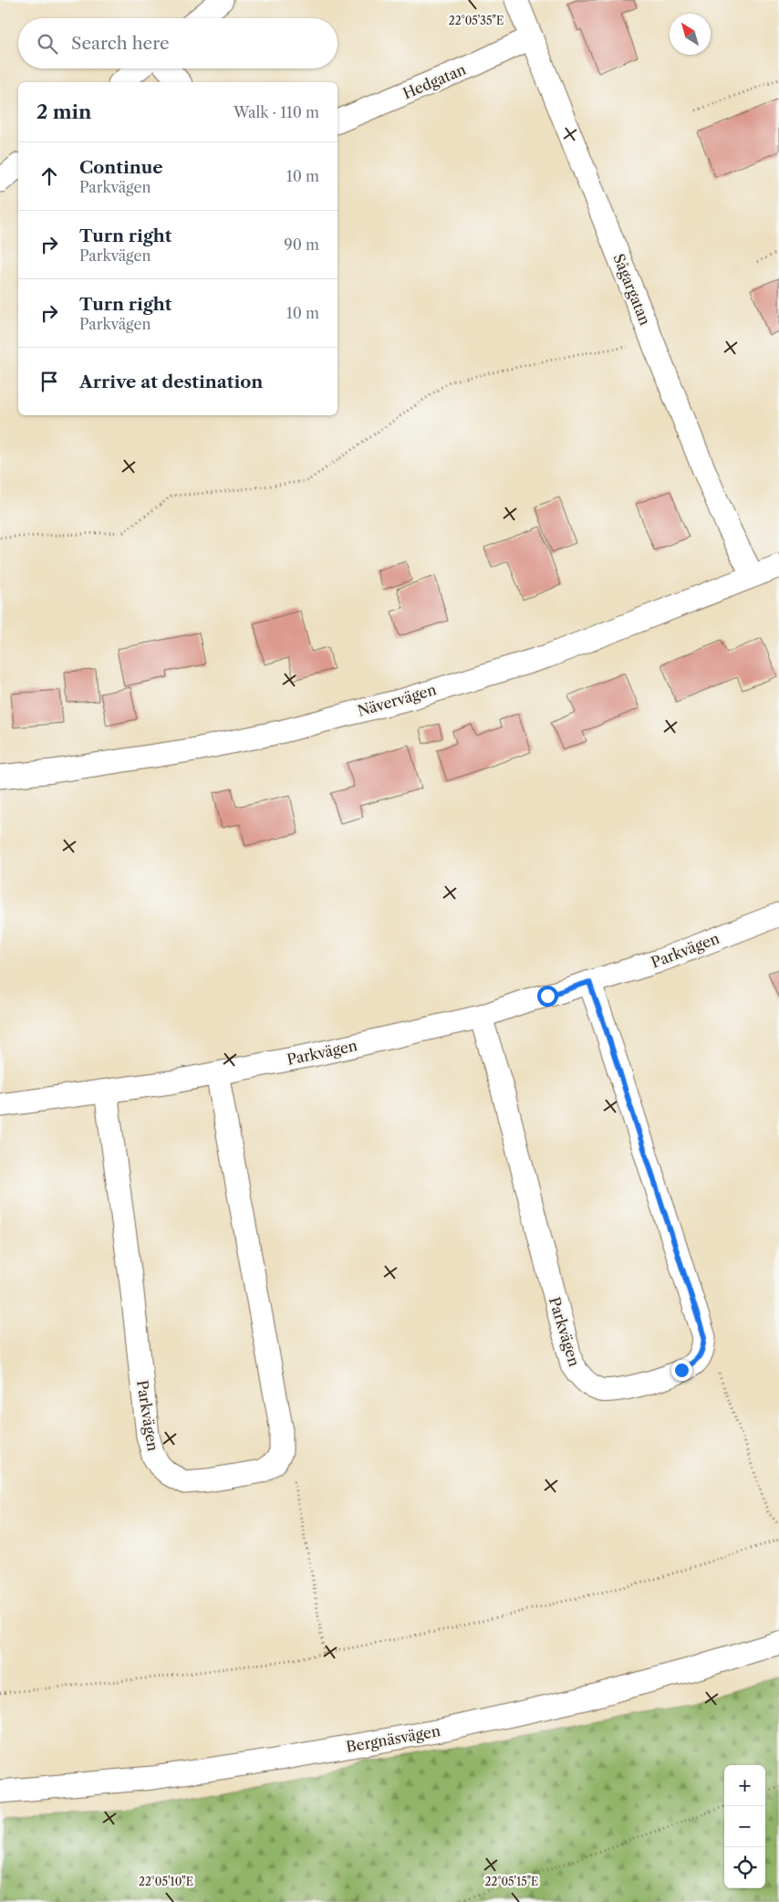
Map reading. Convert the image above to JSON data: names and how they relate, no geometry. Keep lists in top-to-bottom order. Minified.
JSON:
{"streets":{"street":["Hedgatan","Sågargatan","Nävervägen","Parkvägen","Bergnäsvägen"]},"crossings":[["Hedgatan","Sågargatan"],["Sågargatan","Nävervägen"]],"north":"top left","page":{"search":"Search here","heading":["2 min","Walk · 110 m"],"list":[["Continue","Parkvägen","10 m"],["Turn right","Parkvägen","90 m"],["Turn right","Parkvägen","10 m"],"Arrive at destination"],"map_buttons":["+","−"]},"coordinates":["22°05'35\"E","22°05'10\"E","22°05'15\"E"]}
